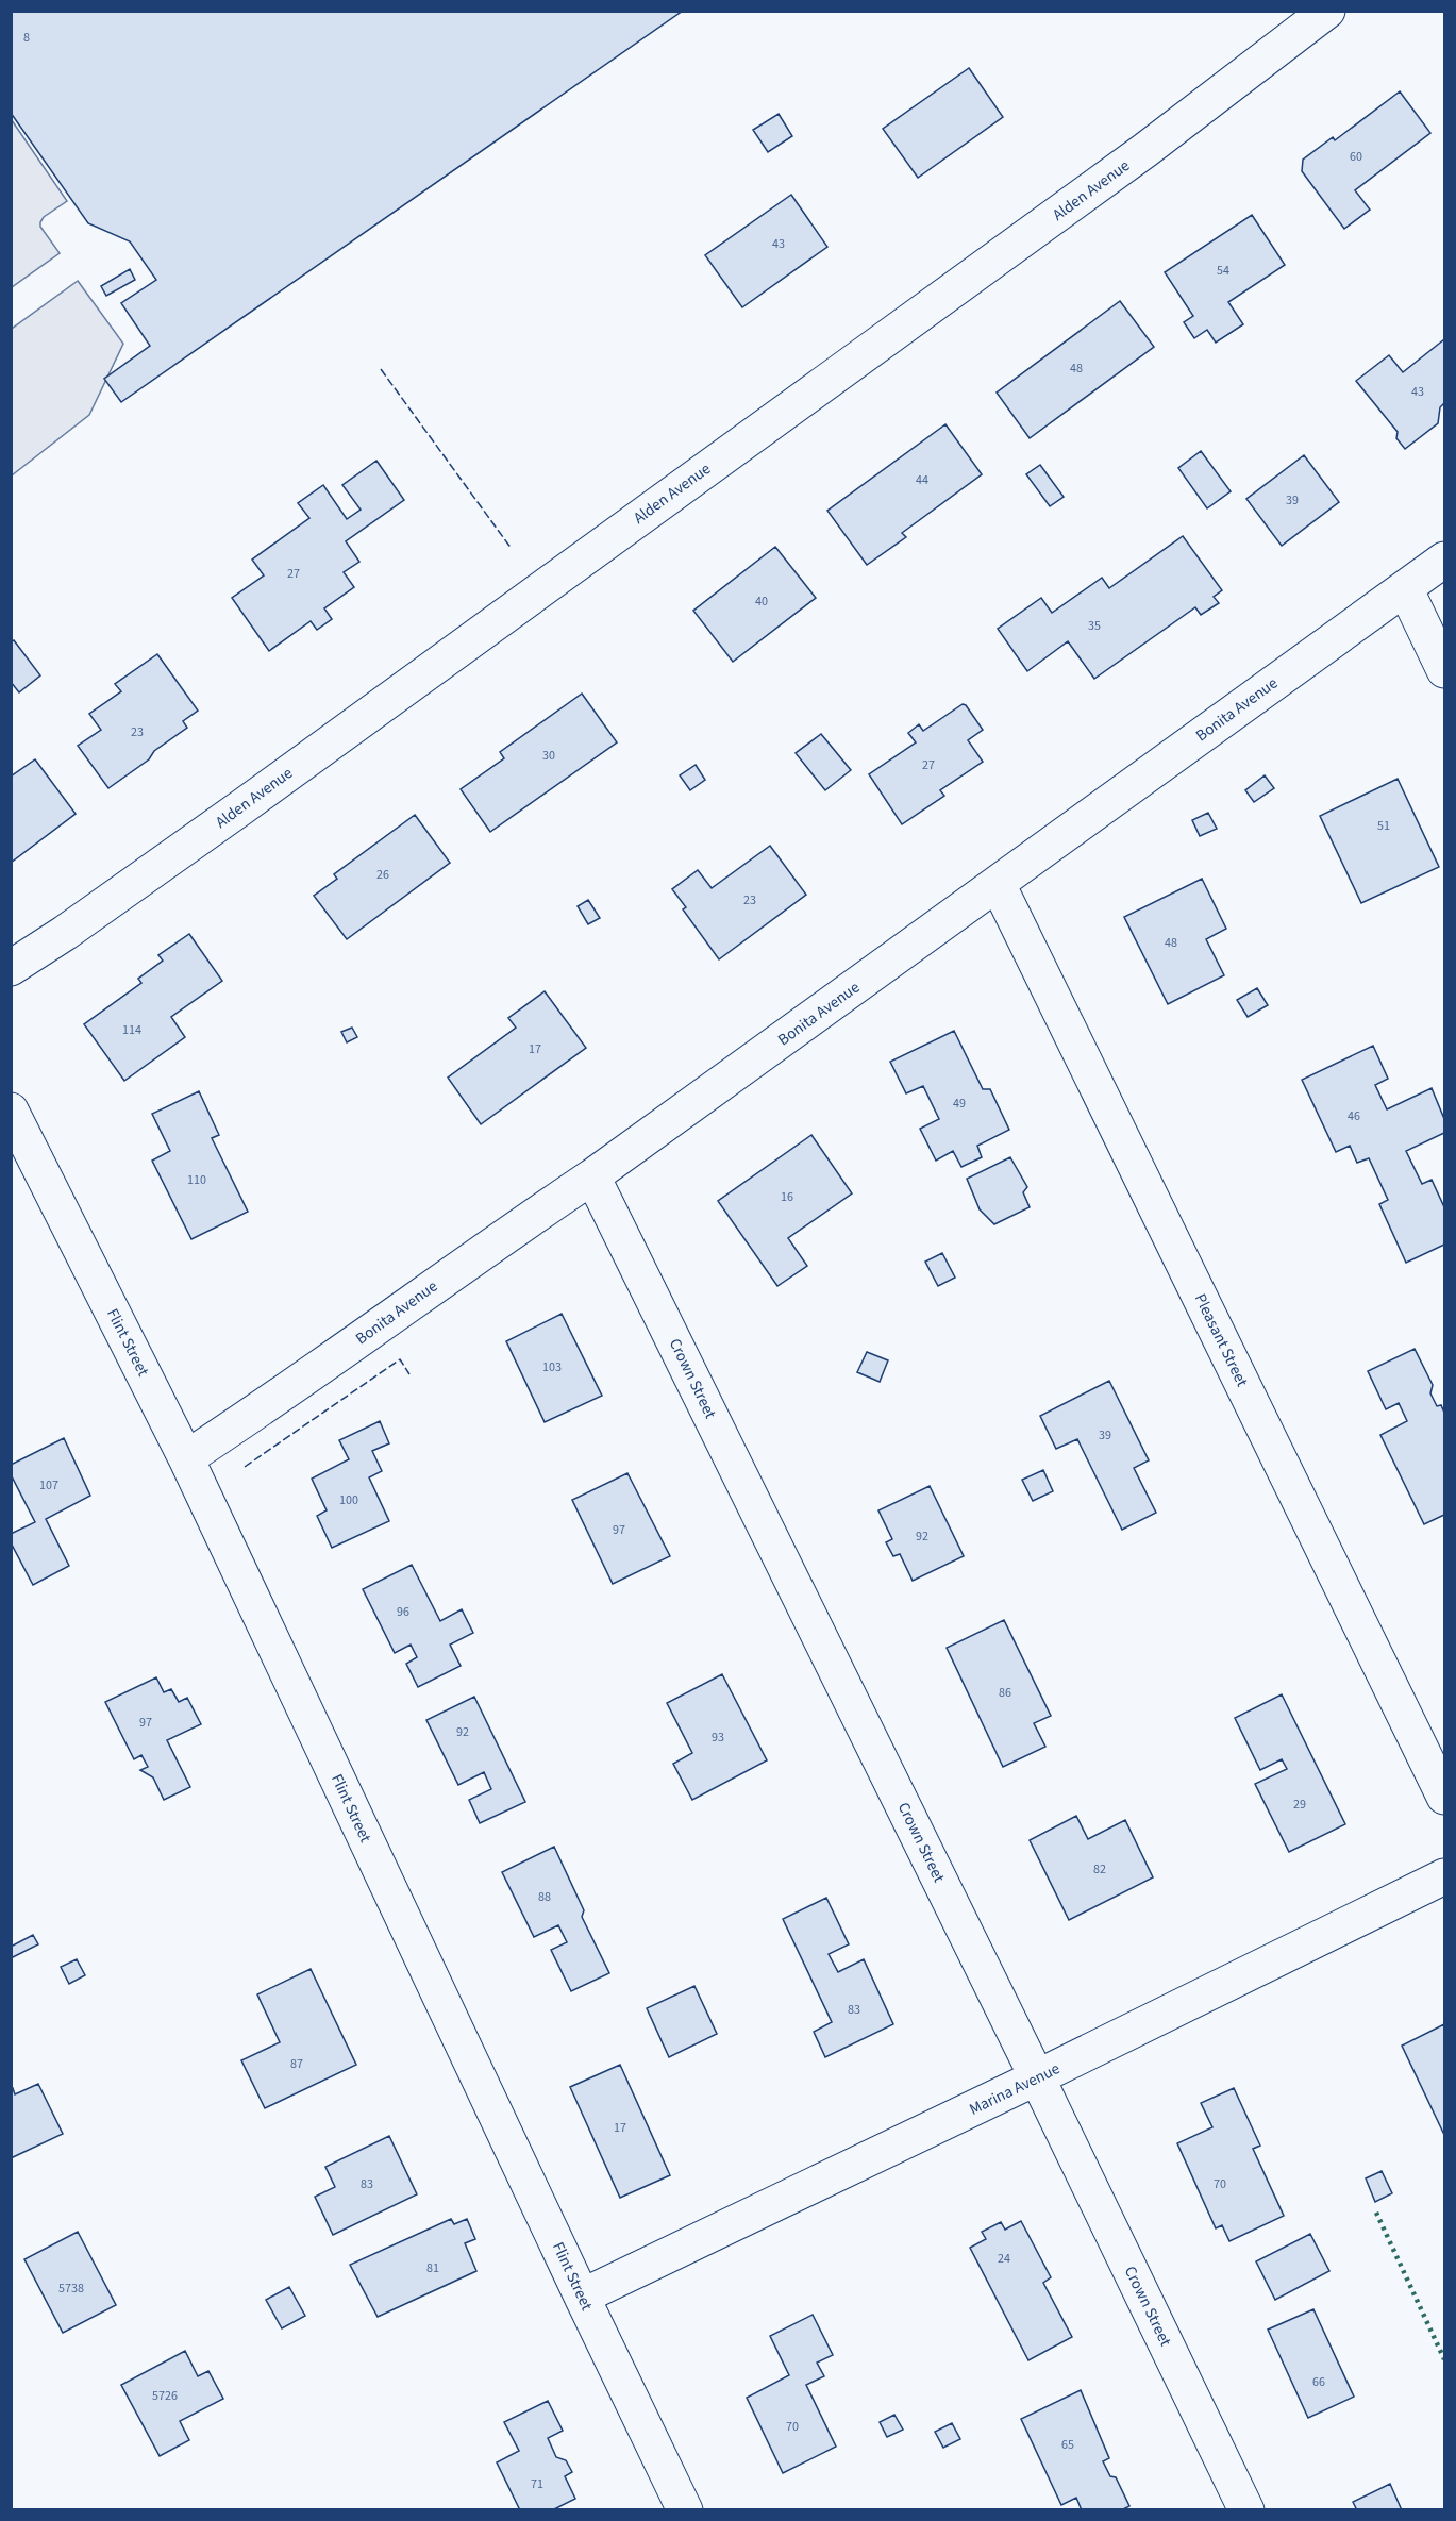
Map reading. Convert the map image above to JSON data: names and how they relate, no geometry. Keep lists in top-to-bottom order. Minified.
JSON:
{"streets":{"street":["Alden Avenue","Bonita Avenue","Pleasant Street","Flint Street","Crown Street","Marina Avenue"]},"crossings":[["Bonita Avenue","Pleasant Street"],["Bonita Avenue","Flint Street"],["Bonita Avenue","Crown Street"],["Flint Street","Marina Avenue"],["Crown Street","Marina Avenue"]],"house_numbers":["8","60","43","54","48","43","44","39","27","40","35","23","30","27","51","26","23","48","114","17","49","46","110","16","103","39","107","100","97","92","96","86","97","92","93","29","82","88","83","87","17","83","70","24","81","5738","66","5726","70","65","71"]}
